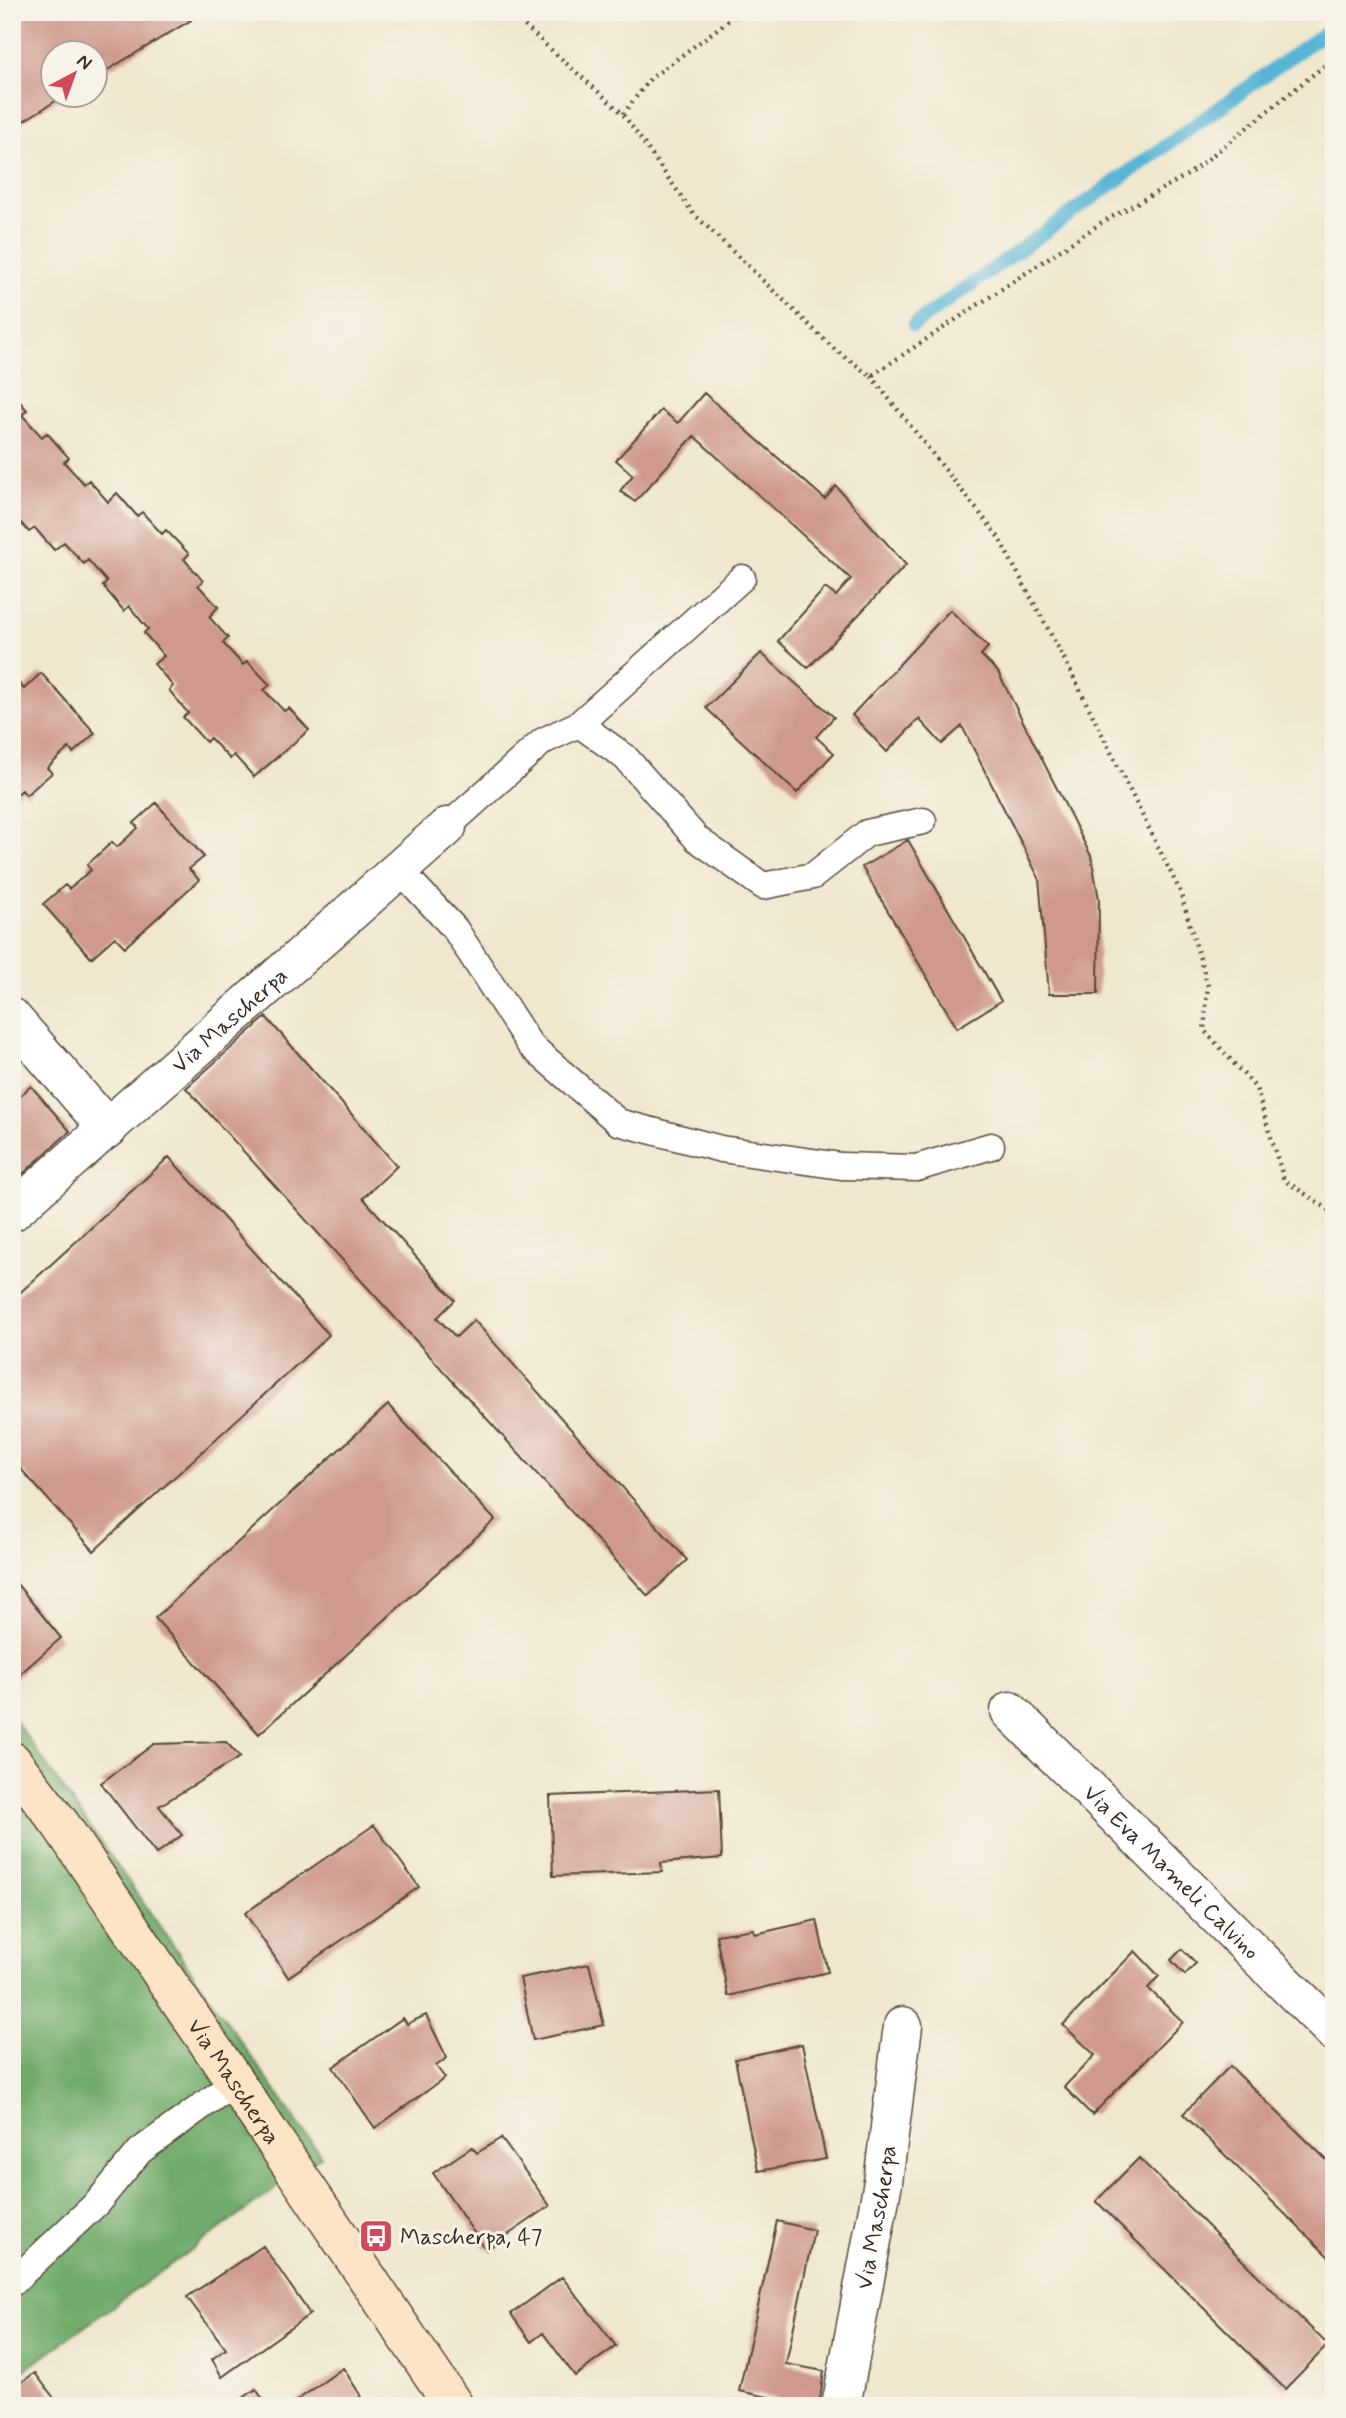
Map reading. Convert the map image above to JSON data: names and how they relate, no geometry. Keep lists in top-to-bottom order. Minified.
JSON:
{"streets":{"street":["Via Mascherpa","Via Eva Mameli Calvino"]},"places":{"bus stop":["Mascherpa, 47"]},"north":"top right"}
